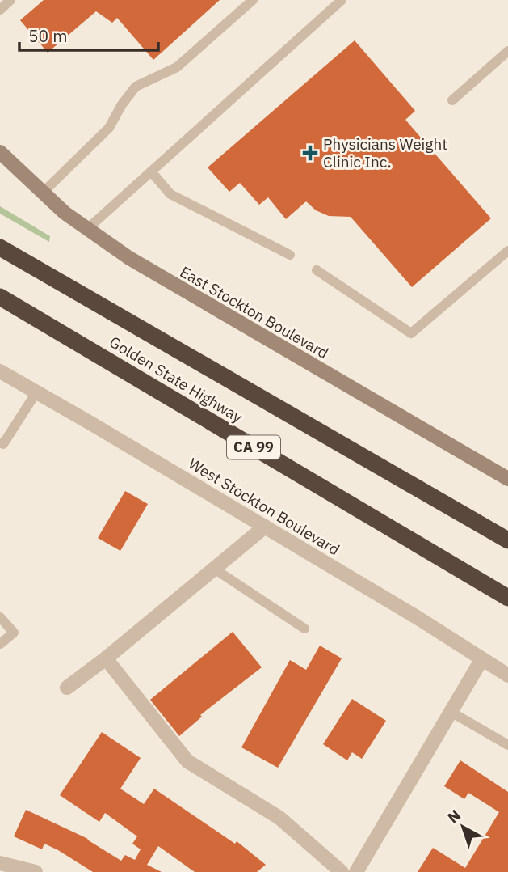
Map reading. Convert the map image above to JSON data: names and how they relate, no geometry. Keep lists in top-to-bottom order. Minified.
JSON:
{"streets":{"highway":["Golden State Highway","CA 99"],"street":["East Stockton Boulevard","West Stockton Boulevard"]},"places":{"health":["Physicians Weight Clinic Inc."]},"scale_bar":"50 m","north":"top left"}
